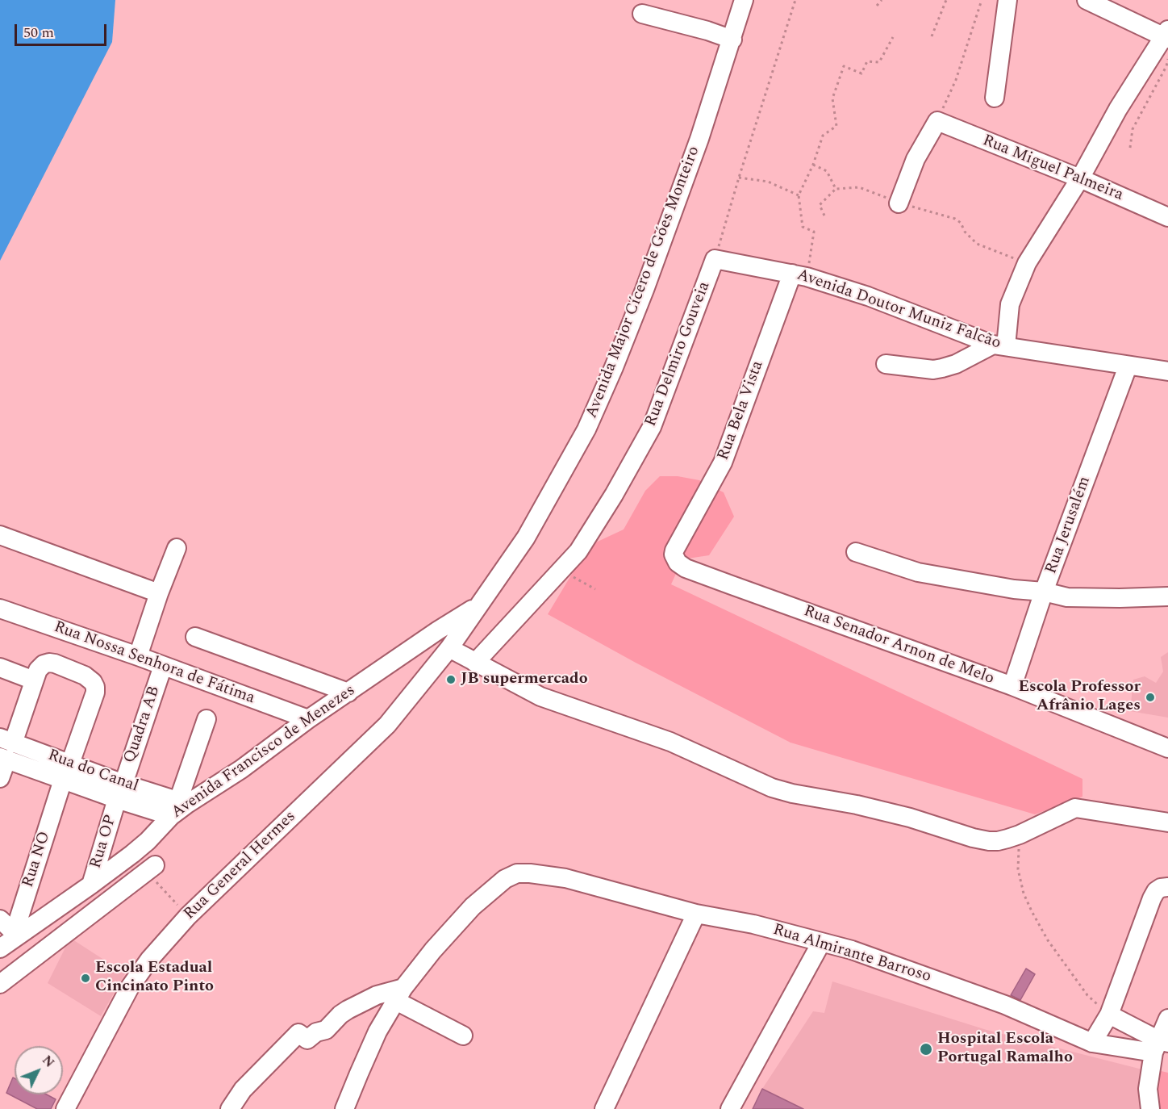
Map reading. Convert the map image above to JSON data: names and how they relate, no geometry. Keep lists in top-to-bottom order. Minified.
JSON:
{"streets":{"street":["Rua Miguel Palmeira","Avenida Major Cícero de Góes Monteiro","Avenida Doutor Muniz Falcão","Rua Delmiro Gouveia","Rua Bela Vista","Rua Jerusalém","Rua Senador Arnon de Melo","Rua Nossa Senhora de Fátima","Quadra AB","Avenida Francisco de Menezes","Rua do Canal","Rua OP","Rua NO","Rua General Hermes","Rua Almirante Barroso"]},"crossings":[["Avenida Major Cícero de Góes Monteiro","Avenida Francisco de Menezes"],["Avenida Major Cícero de Góes Monteiro","Rua General Hermes"],["Avenida Doutor Muniz Falcão","Rua Delmiro Gouveia"],["Avenida Doutor Muniz Falcão","Rua Bela Vista"],["Avenida Doutor Muniz Falcão","Rua Jerusalém"],["Rua Bela Vista","Rua Senador Arnon de Melo"],["Rua Jerusalém","Rua Senador Arnon de Melo"],["Rua Nossa Senhora de Fátima","Quadra AB"],["Rua Nossa Senhora de Fátima","Avenida Francisco de Menezes"],["Quadra AB","Rua do Canal"],["Quadra AB","Rua OP"],["Avenida Francisco de Menezes","Rua do Canal"],["Avenida Francisco de Menezes","Rua OP"],["Avenida Francisco de Menezes","Rua NO"],["Rua do Canal","Rua OP"],["Rua do Canal","Rua NO"]],"places":["JB supermercado","Escola Professor Afrânio Lages","Escola Estadual Cincinato Pinto","Hospital Escola Portugal Ramalho"],"scale_bar":"50 m","north":"top right"}
